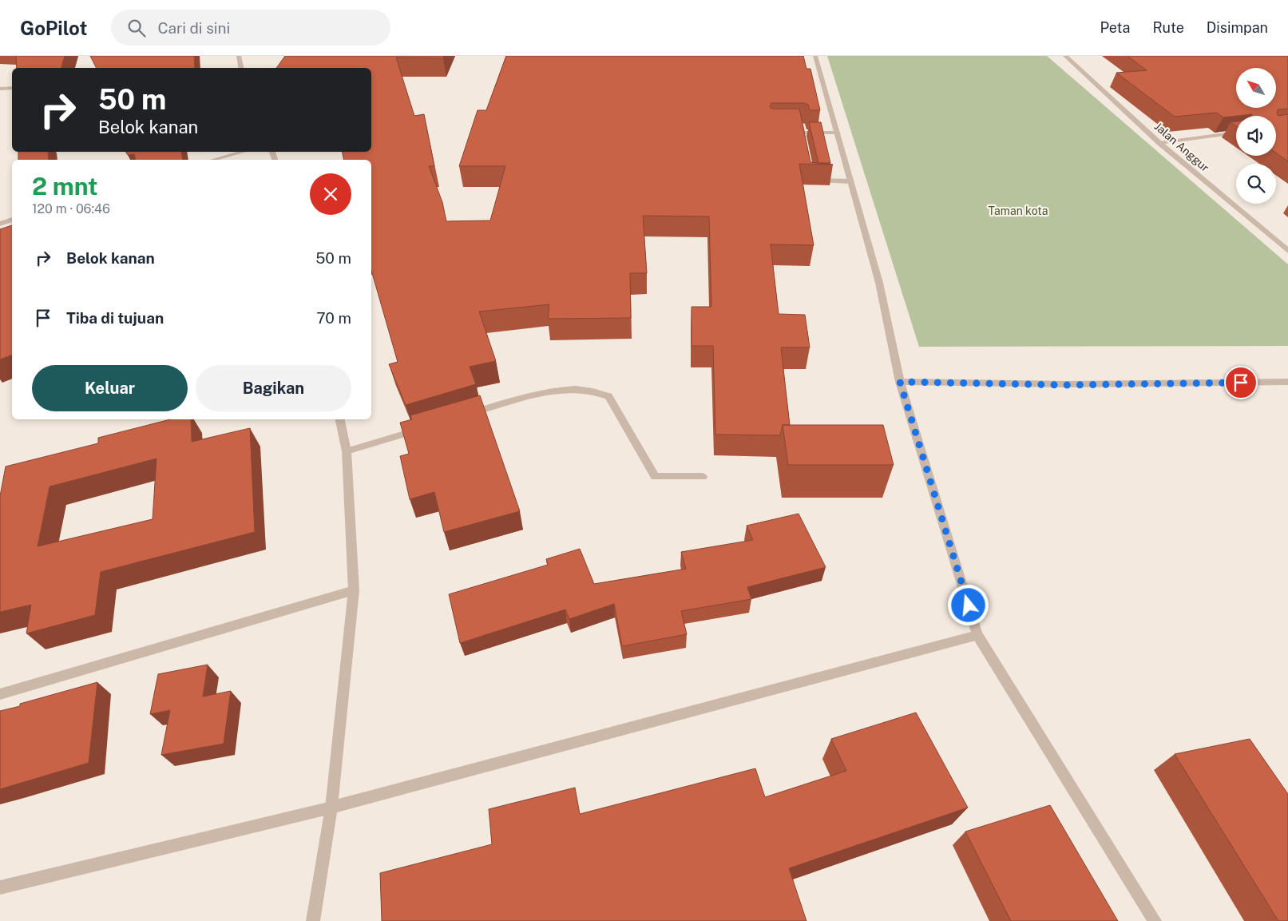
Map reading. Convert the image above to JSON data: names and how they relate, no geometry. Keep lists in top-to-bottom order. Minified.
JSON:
{"streets":{"street":["Jalan Anggur"]},"parks":["Taman kota"],"north":"top left","page":{"header":"GoPilot","search":"Cari di sini","nav":["Peta","Rute","Disimpan"],"turn":["50 m","Belok kanan"],"heading":["2 mnt","120 m · 06:46"],"list":[{"name":"Belok kanan","value":"50 m"},{"name":"Tiba di tujuan","value":"70 m"}],"buttons":["Keluar","Bagikan"]}}
